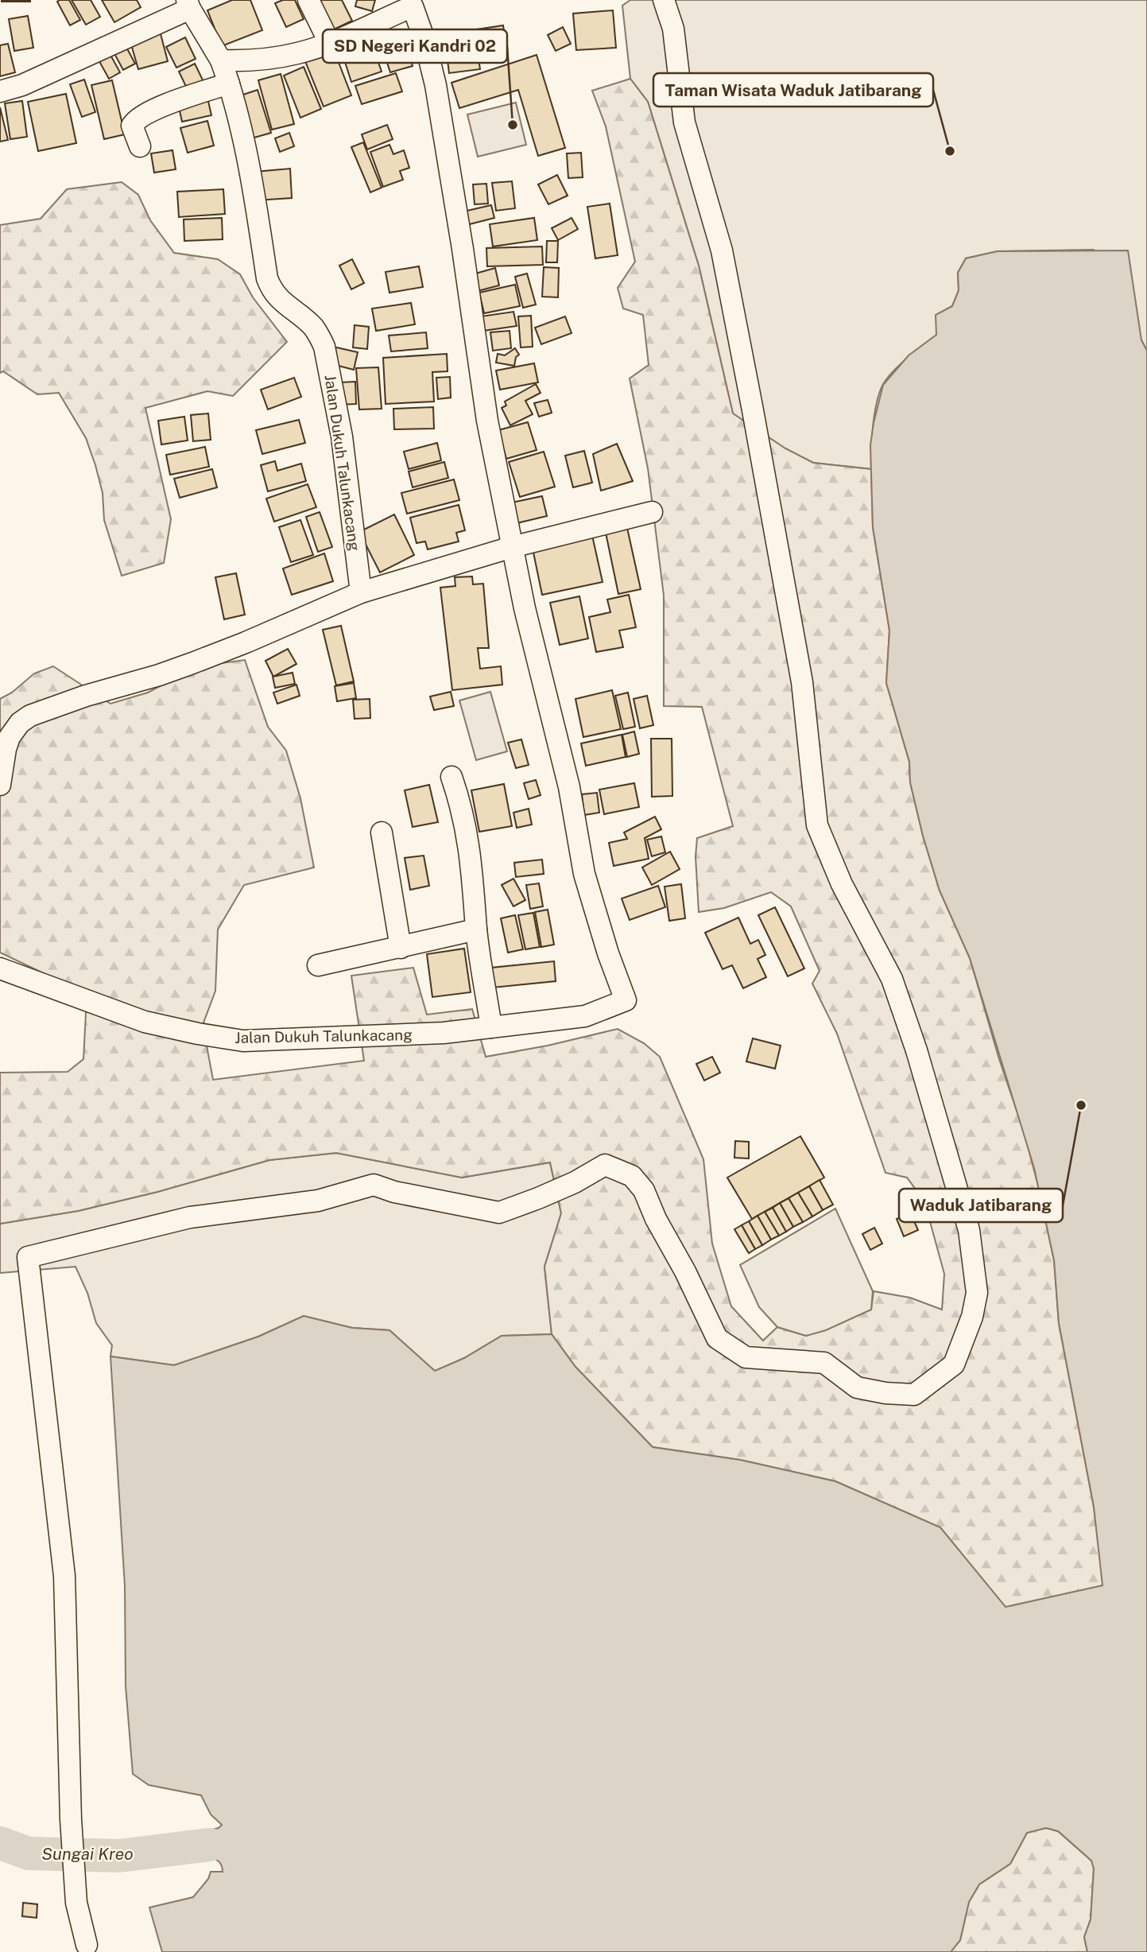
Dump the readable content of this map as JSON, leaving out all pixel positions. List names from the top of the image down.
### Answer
{
  "streets": {
    "street": ["Jalan Dukuh Talunkacang"]
  },
  "water": ["Sungai Kreo"],
  "places": ["SD Negeri Kandri 02", "Taman Wisata Waduk Jatibarang", "Waduk Jatibarang"]
}
